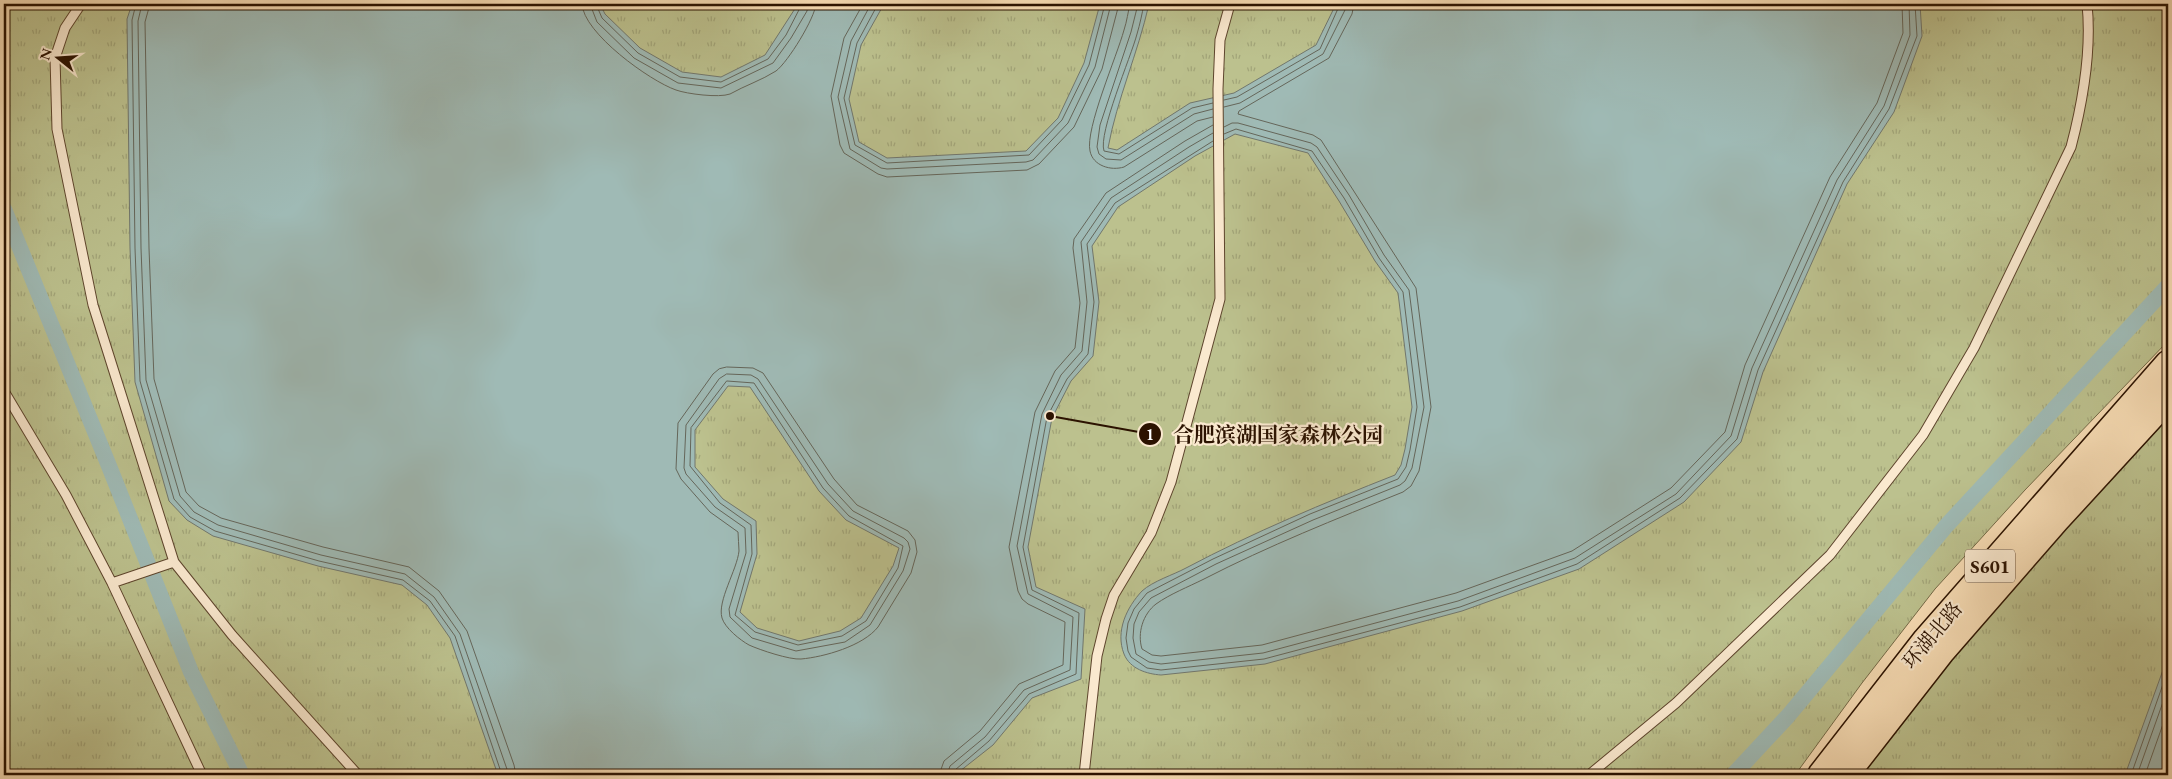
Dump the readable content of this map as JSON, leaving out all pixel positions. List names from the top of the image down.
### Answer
{
  "streets": {
    "main road": ["S601", "环湖北路"]
  },
  "places": ["合肥滨湖国家森林公园"],
  "north": "left"
}
